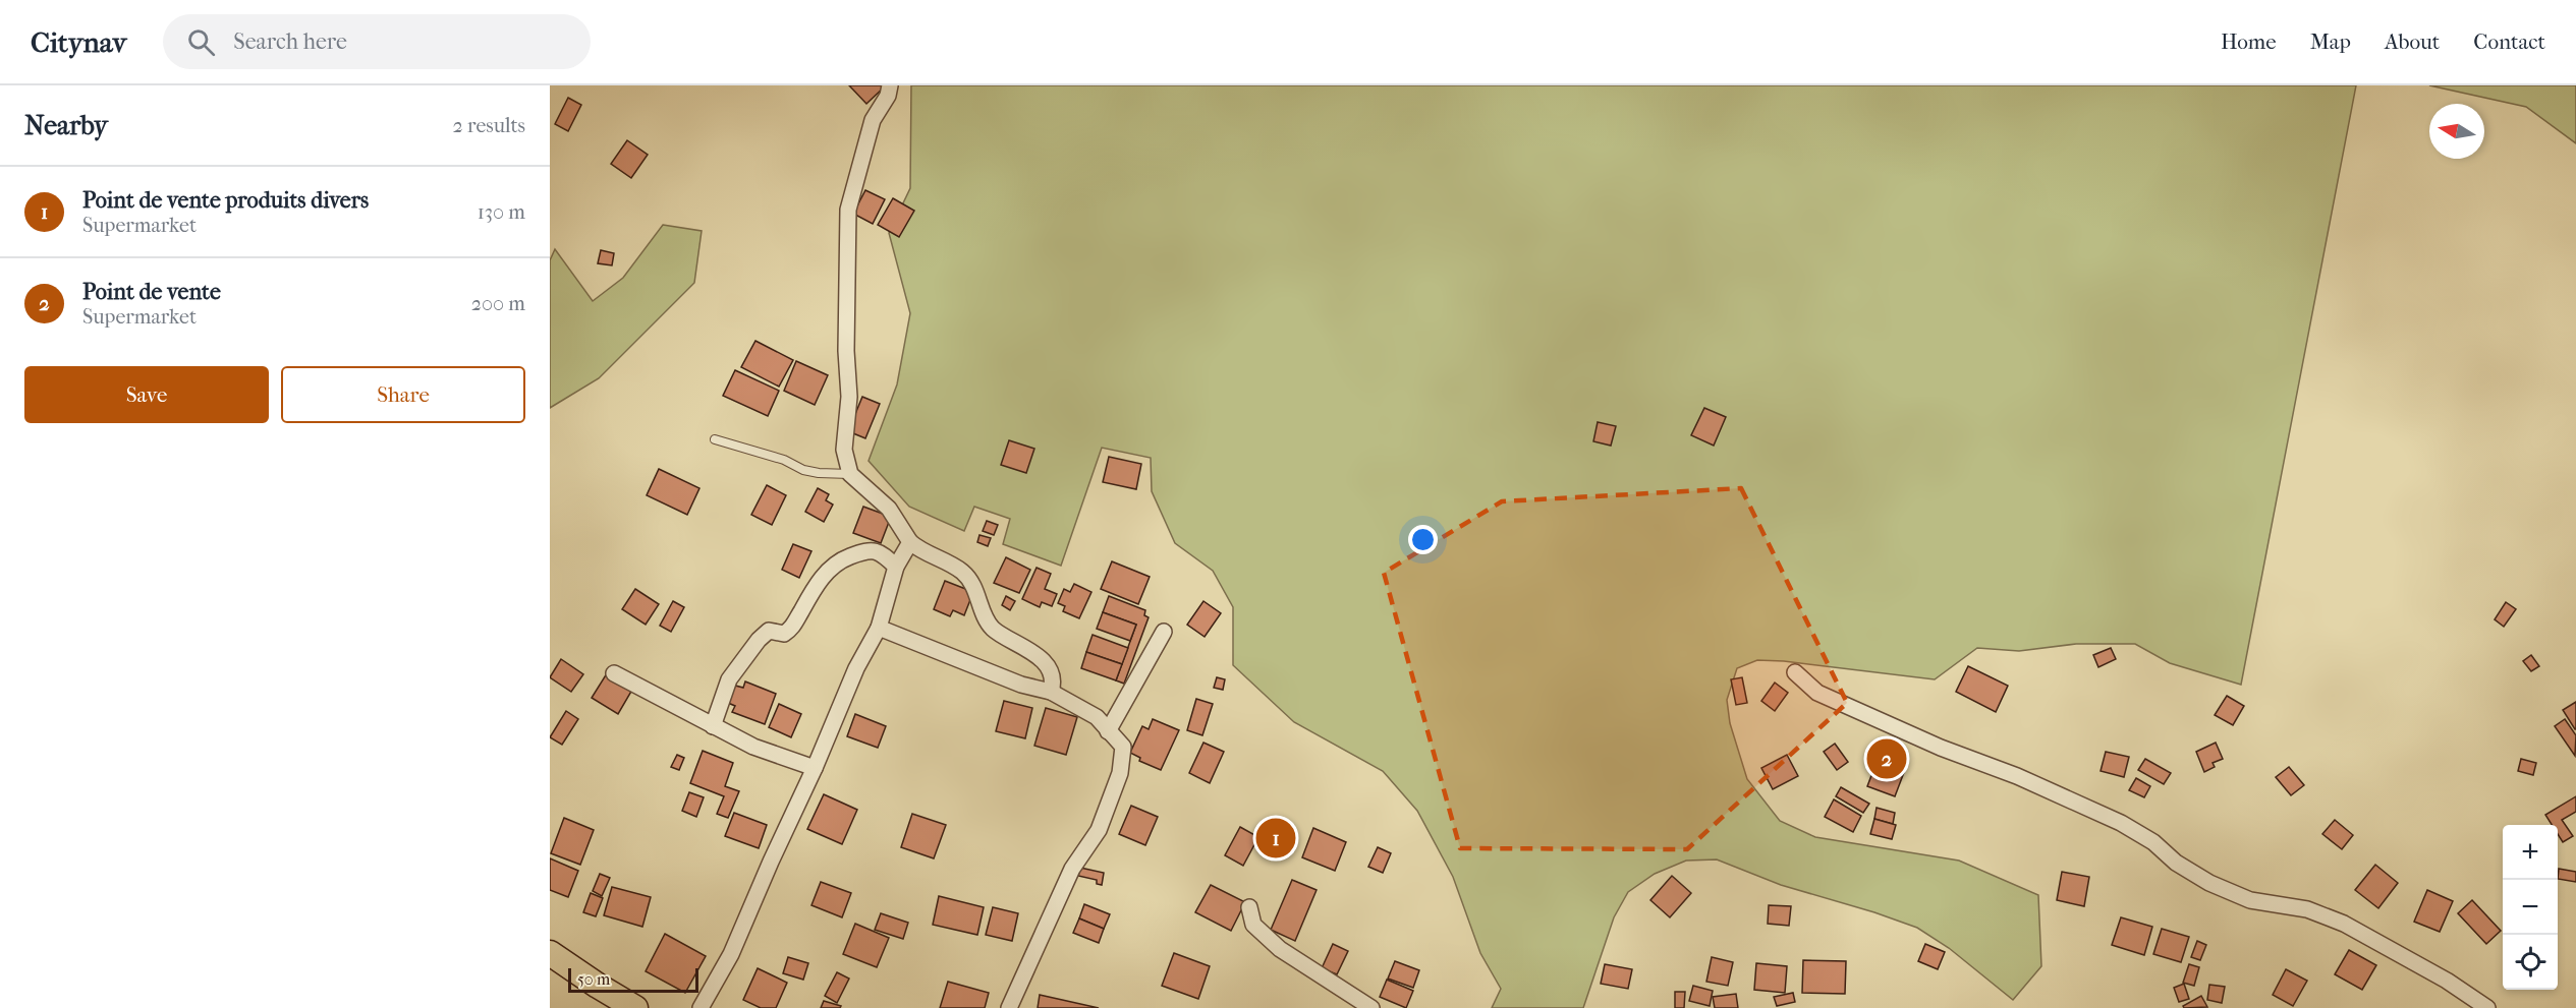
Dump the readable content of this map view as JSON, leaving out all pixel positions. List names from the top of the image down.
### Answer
{
  "scale_bar": "50 m",
  "north": "left",
  "page": {
    "header": "Citynav",
    "search": "Search here",
    "nav": [
      "Home",
      "Map",
      "About",
      "Contact"
    ],
    "heading": ["Nearby", "2 results"],
    "list": [
      {
        "mark": "1",
        "name": "Point de vente produits divers",
        "note": "Supermarket",
        "value": "130 m"
      },
      {
        "mark": "2",
        "name": "Point de vente",
        "note": "Supermarket",
        "value": "200 m"
      }
    ],
    "buttons": ["Save", "Share"],
    "pins": ["2", "1"],
    "map_buttons": ["+", "−"],
    "scale": "50 m"
  }
}
